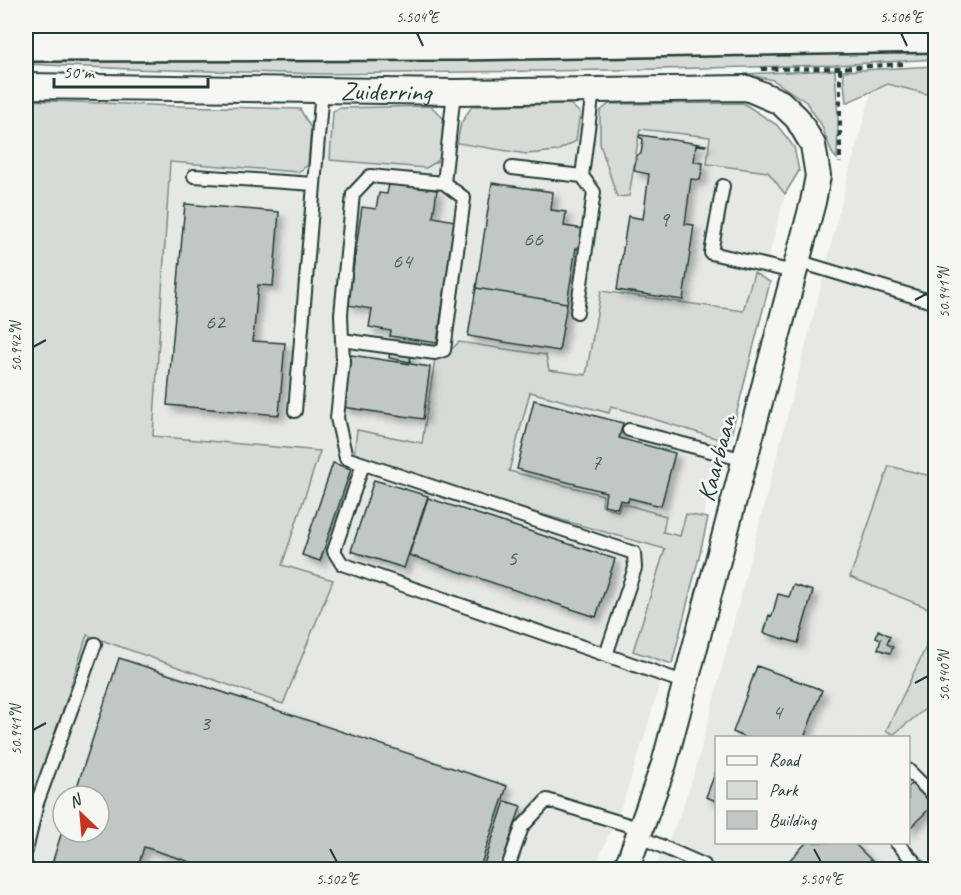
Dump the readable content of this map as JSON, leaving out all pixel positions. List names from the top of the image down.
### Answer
{
  "streets": {
    "main road": ["Zuiderring"],
    "street": ["Kaarbaan"]
  },
  "crossings": [
    ["Zuiderring", "Kaarbaan"]
  ],
  "house_numbers": [
    "9",
    "66",
    "64",
    "62",
    "7",
    "5",
    "4",
    "3"
  ],
  "legend": ["Road", "Park", "Building"],
  "scale_bar": "50 m",
  "north": "top left",
  "coordinates": [
    "5.504°E",
    "5.506°E",
    "50.941°N",
    "50.942°N",
    "50.940°N",
    "5.502°E"
  ]
}
